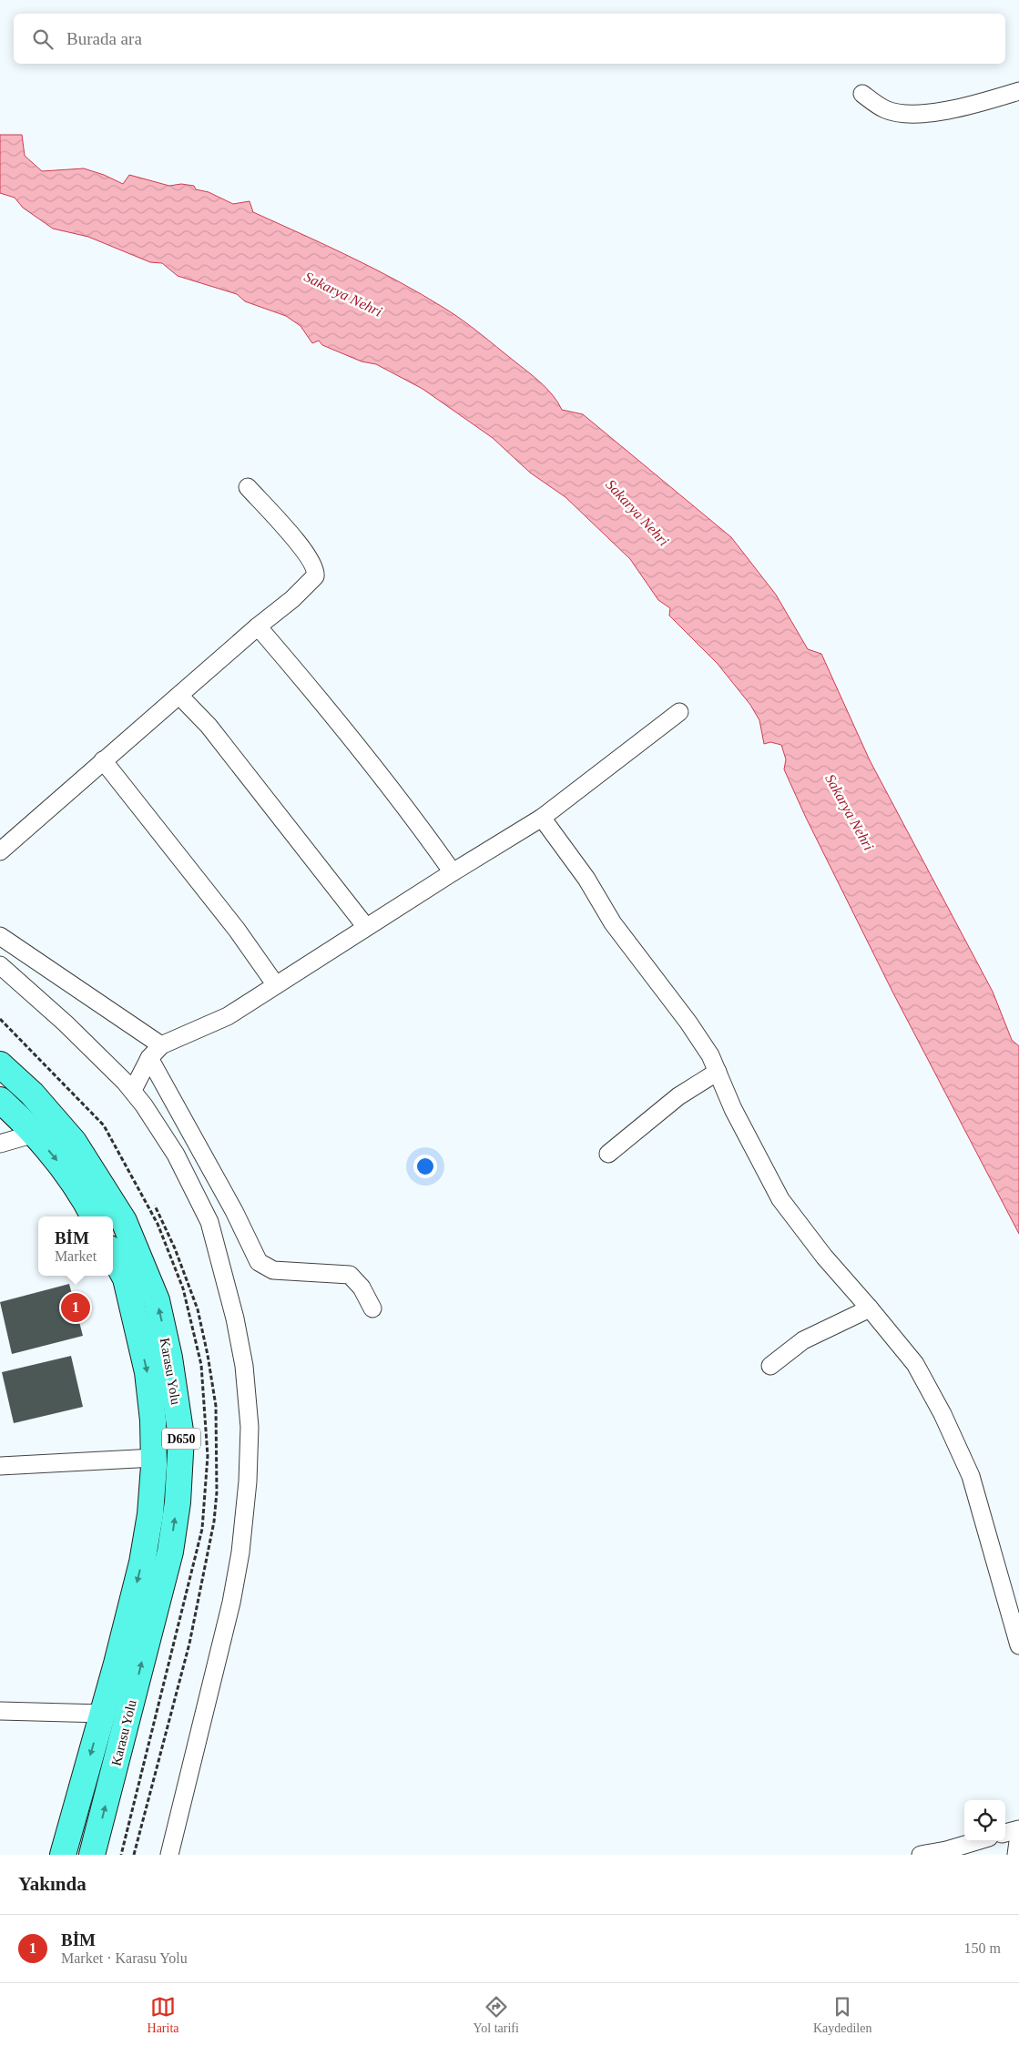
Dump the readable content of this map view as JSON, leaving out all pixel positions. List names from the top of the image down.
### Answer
{
  "streets": {
    "highway": ["Karasu Yolu", "D650"]
  },
  "water": ["Sakarya Nehri"],
  "page": {
    "search": "Burada ara",
    "popup": ["BİM", "Market"],
    "pins": "1",
    "heading": "Yakında",
    "list": [
      {
        "mark": "1",
        "name": "BİM",
        "note": "Market · Karasu Yolu",
        "value": "150 m"
      }
    ],
    "nav": ["Harita", "Yol tarifi", "Kaydedilen"]
  }
}
